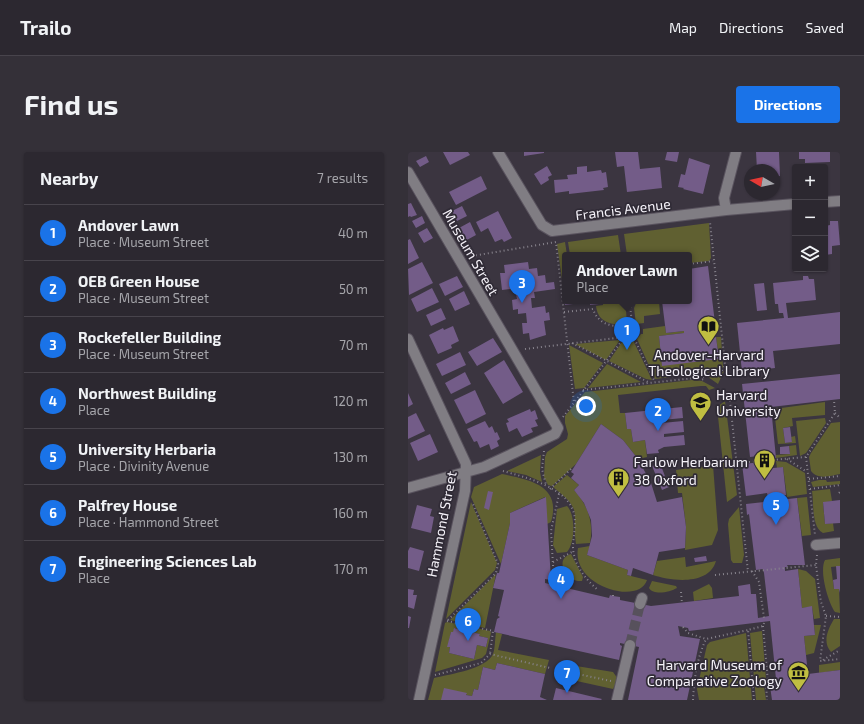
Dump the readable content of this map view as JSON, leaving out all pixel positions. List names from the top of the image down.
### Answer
{
  "streets": {
    "street": ["Francis Avenue", "Museum Street", "Hammond Street"]
  },
  "places": {
    "library": ["Andover-Harvard Theological Library"],
    "school or university": ["Harvard University"],
    "building": ["Farlow Herbarium", "38 Oxford"],
    "museum": ["Harvard Museum of Comparative Zoology"]
  },
  "north": "left",
  "page": {
    "header": "Trailo",
    "nav": ["Map", "Directions", "Saved"],
    "buttons": "Directions",
    "title": "Find us",
    "heading": ["Nearby", "7 results"],
    "map_buttons": ["+", "−"],
    "list": [
      {
        "mark": "1",
        "name": "Andover Lawn",
        "note": "Place · Museum Street",
        "value": "40 m"
      },
      {
        "mark": "2",
        "name": "OEB Green House",
        "note": "Place · Museum Street",
        "value": "50 m"
      },
      {
        "mark": "3",
        "name": "Rockefeller Building",
        "note": "Place · Museum Street",
        "value": "70 m"
      },
      {
        "mark": "4",
        "name": "Northwest Building",
        "note": "Place",
        "value": "120 m"
      },
      {
        "mark": "5",
        "name": "University Herbaria",
        "note": "Place · Divinity Avenue",
        "value": "130 m"
      },
      {
        "mark": "6",
        "name": "Palfrey House",
        "note": "Place · Hammond Street",
        "value": "160 m"
      },
      {
        "mark": "7",
        "name": "Engineering Sciences Lab",
        "note": "Place",
        "value": "170 m"
      }
    ],
    "popup": ["Andover Lawn", "Place"],
    "pins": [
      "3",
      "1",
      "2",
      "5",
      "4",
      "6",
      "7"
    ]
  }
}
